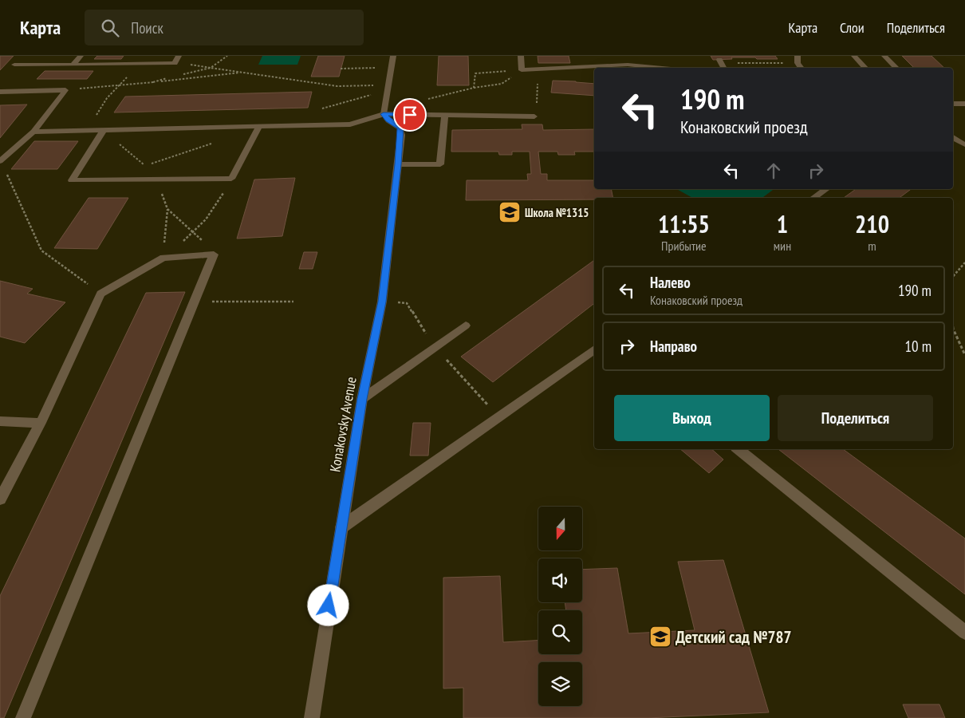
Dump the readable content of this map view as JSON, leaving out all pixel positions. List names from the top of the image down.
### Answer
{
  "streets": {
    "street": ["Konakovsky Avenue"]
  },
  "places": {
    "school or university": ["Школа №1315", "Детский сад №787"]
  },
  "north": "bottom",
  "page": {
    "header": "Карта",
    "search": "Поиск",
    "nav": ["Карта", "Слои", "Поделиться"],
    "turn": ["190 m", "Конаковский проезд"],
    "eta": [
      "11:55",
      "Прибытие",
      "1",
      "мин",
      "210",
      "m"
    ],
    "list": [
      {
        "name": "Налево",
        "note": "Конаковский проезд",
        "value": "190 m"
      },
      {
        "name": "Направо",
        "value": "10 m"
      }
    ],
    "buttons": ["Выход", "Поделиться"]
  }
}
